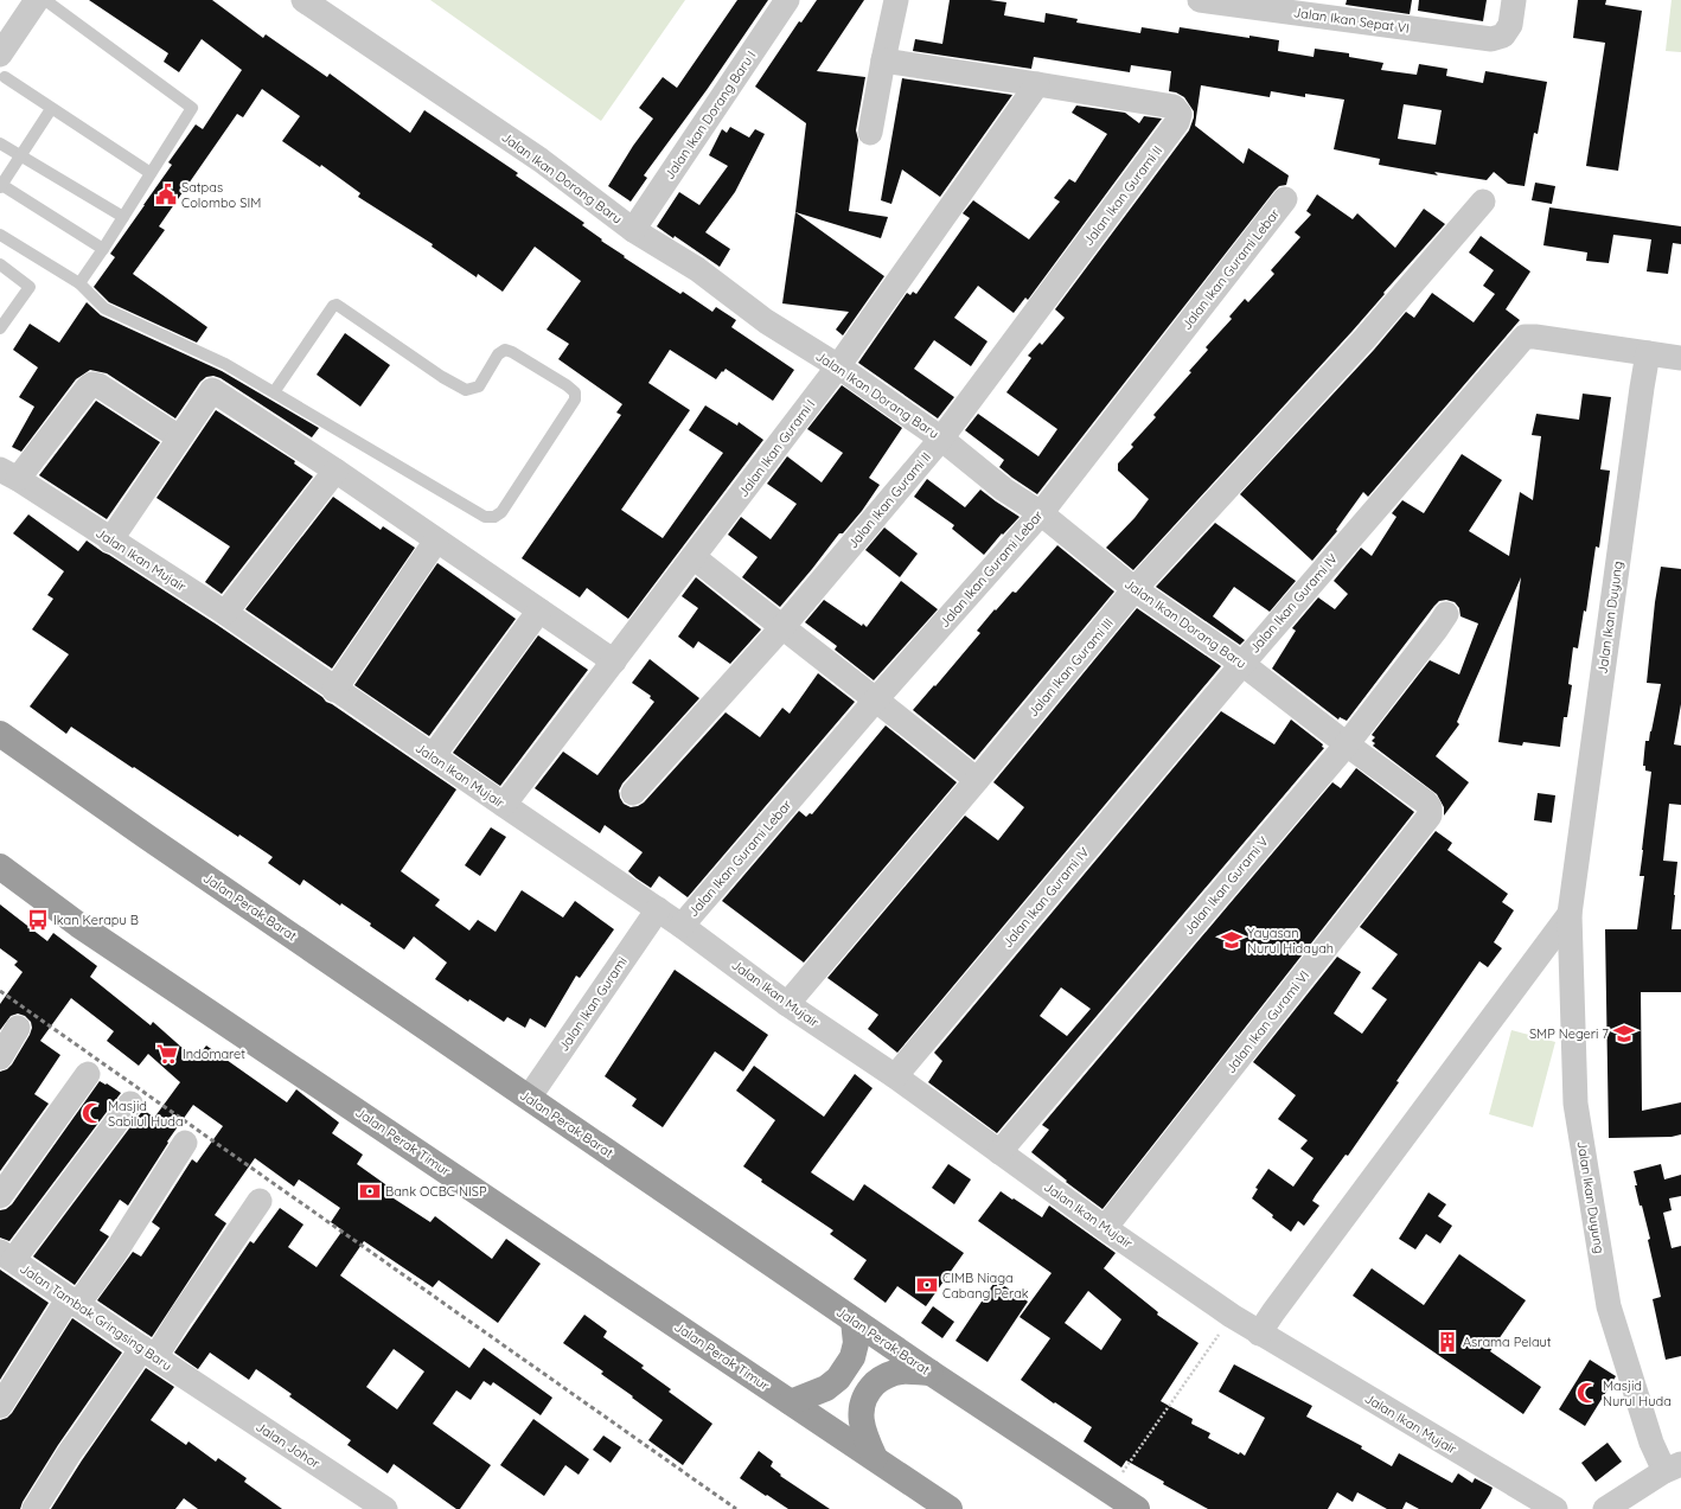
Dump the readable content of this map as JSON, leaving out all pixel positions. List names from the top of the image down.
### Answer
{
  "streets": {
    "highway": ["Jalan Perak Barat", "Jalan Perak Timur"],
    "street": [
      "Jalan Ikan Sepat VI",
      "Jalan Ikan Dorang Baru I",
      "Jalan Ikan Dorang Baru",
      "Jalan Ikan Gurami II",
      "Jalan Ikan Gurami Lebar",
      "Jalan Ikan Gurami I",
      "Jalan Ikan Mujair",
      "Jalan Ikan Gurami IV",
      "Jalan Ikan Duyung",
      "Jalan Ikan Gurami III",
      "Jalan Ikan Gurami V",
      "Jalan Ikan Gurami",
      "Jalan Ikan Gurami VI",
      "Jalan Tambak Gringsing Baru",
      "Jalan Johor"
    ]
  },
  "crossings": [
    ["Jalan Ikan Dorang Baru I", "Jalan Ikan Dorang Baru"],
    ["Jalan Ikan Dorang Baru", "Jalan Ikan Gurami II"],
    ["Jalan Ikan Dorang Baru", "Jalan Ikan Gurami Lebar"],
    ["Jalan Ikan Dorang Baru", "Jalan Ikan Gurami I"],
    ["Jalan Ikan Dorang Baru", "Jalan Ikan Gurami IV"],
    ["Jalan Ikan Dorang Baru", "Jalan Ikan Gurami III"],
    ["Jalan Ikan Dorang Baru", "Jalan Ikan Gurami V"],
    ["Jalan Ikan Dorang Baru", "Jalan Ikan Gurami VI"],
    ["Jalan Ikan Gurami II", "Jalan Ikan Gurami I"],
    ["Jalan Ikan Gurami Lebar", "Jalan Ikan Mujair"],
    ["Jalan Ikan Gurami I", "Jalan Ikan Mujair"],
    ["Jalan Ikan Mujair", "Jalan Ikan Gurami IV"],
    ["Jalan Ikan Mujair", "Jalan Ikan Duyung"],
    ["Jalan Ikan Mujair", "Jalan Ikan Gurami III"],
    ["Jalan Ikan Mujair", "Jalan Ikan Gurami V"],
    ["Jalan Ikan Mujair", "Jalan Ikan Gurami"],
    ["Jalan Ikan Mujair", "Jalan Ikan Gurami VI"],
    ["Jalan Ikan Gurami IV", "Jalan Ikan Duyung"],
    ["Jalan Perak Barat", "Jalan Ikan Gurami"],
    ["Jalan Tambak Gringsing Baru", "Jalan Johor"]
  ],
  "places": {
    "public building": ["Satpas Colombo SIM"],
    "bus stop": ["Ikan Kerapu B"],
    "school or university": ["Yayasan Nurul Hidayah", "SMP Negeri 7"],
    "supermarket": ["Indomaret"],
    "mosque": ["Masjid Sabilul Huda", "Masjid Nurul Huda"],
    "bank": ["Bank OCBC NISP", "CIMB Niaga Cabang Perak"],
    "building": ["Asrama Pelaut"]
  }
}
